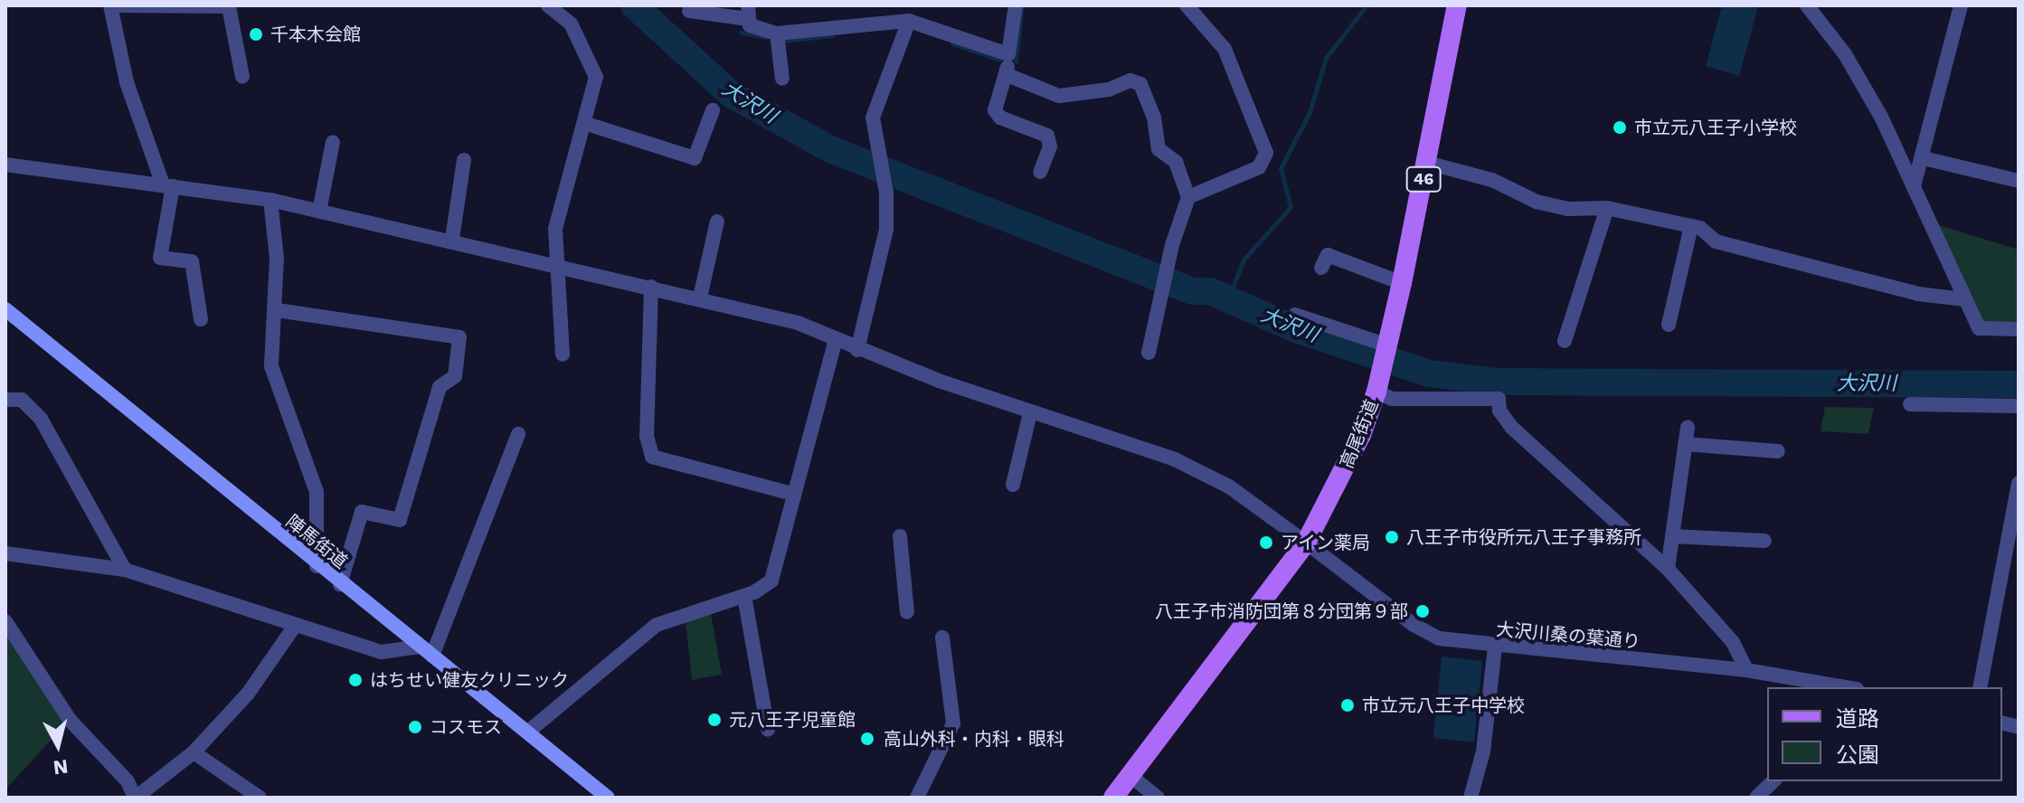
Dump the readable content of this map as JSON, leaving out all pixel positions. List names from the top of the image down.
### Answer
{
  "streets": {
    "main road": ["46", "高尾街道", "陣馬街道"],
    "street": ["大沢川桑の葉通り"]
  },
  "crossings": [
    ["高尾街道", "大沢川桑の葉通り"]
  ],
  "water": ["大沢川"],
  "places": [
    "千本木会館",
    "市立元八王子小学校",
    "八王子市役所元八王子事務所",
    "アイン薬局",
    "八王子市消防団第８分団第９部",
    "はちせい健友クリニック",
    "市立元八王子中学校",
    "元八王子児童館",
    "コスモス",
    "高山外科・内科・眼科"
  ],
  "legend": ["道路", "公園"],
  "north": "bottom"
}
